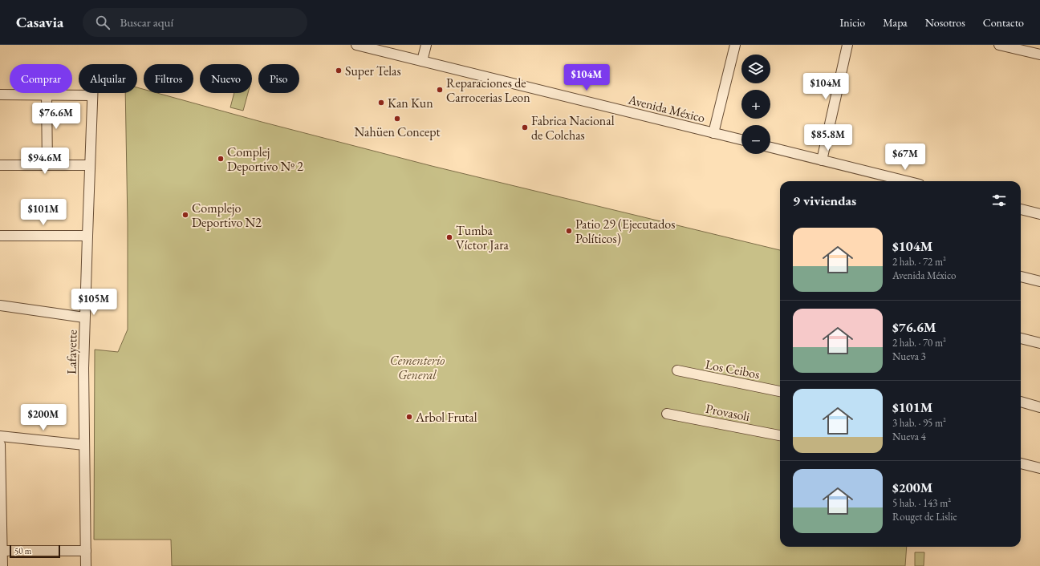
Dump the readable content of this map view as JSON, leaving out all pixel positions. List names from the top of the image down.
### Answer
{
  "streets": {
    "street": [
      "Avenida México",
      "Lafayette",
      "Los Ceibos",
      "Provasoli"
    ]
  },
  "parks": ["Cementerio General"],
  "places": [
    "Super Telas",
    "Reparaciones de Carrocerias Leon",
    "Kan Kun",
    "Nahüen Concept",
    "Fabrica Nacional de Colchas",
    "Complej Deportivo Nº 2",
    "Complejo Deportivo N2",
    "Patio 29 (Ejecutados Políticos)",
    "Tumba Víctor Jara",
    "Arbol Frutal"
  ],
  "scale_bar": "50 m",
  "page": {
    "header": "Casavia",
    "search": "Buscar aquí",
    "nav": [
      "Inicio",
      "Mapa",
      "Nosotros",
      "Contacto"
    ],
    "map_buttons": ["+", "−"],
    "price": [
      "$104M",
      "$104M",
      "$76.6M",
      "$85.8M",
      "$67M",
      "$94.6M",
      "$101M",
      "$105M",
      "$200M"
    ],
    "chip": [
      "Comprar",
      "Alquilar",
      "Filtros",
      "Nuevo",
      "Piso"
    ],
    "heading": "9 viviendas",
    "list": [
      {
        "name": "$104M",
        "note": "2 hab. · 72 m² · Avenida México"
      },
      {
        "name": "$76.6M",
        "note": "2 hab. · 70 m² · Nueva 3"
      },
      {
        "name": "$101M",
        "note": "3 hab. · 95 m² · Nueva 4"
      },
      {
        "name": "$200M",
        "note": "5 hab. · 143 m² · Rouget de Lislie"
      }
    ],
    "scale": "50 m"
  }
}
